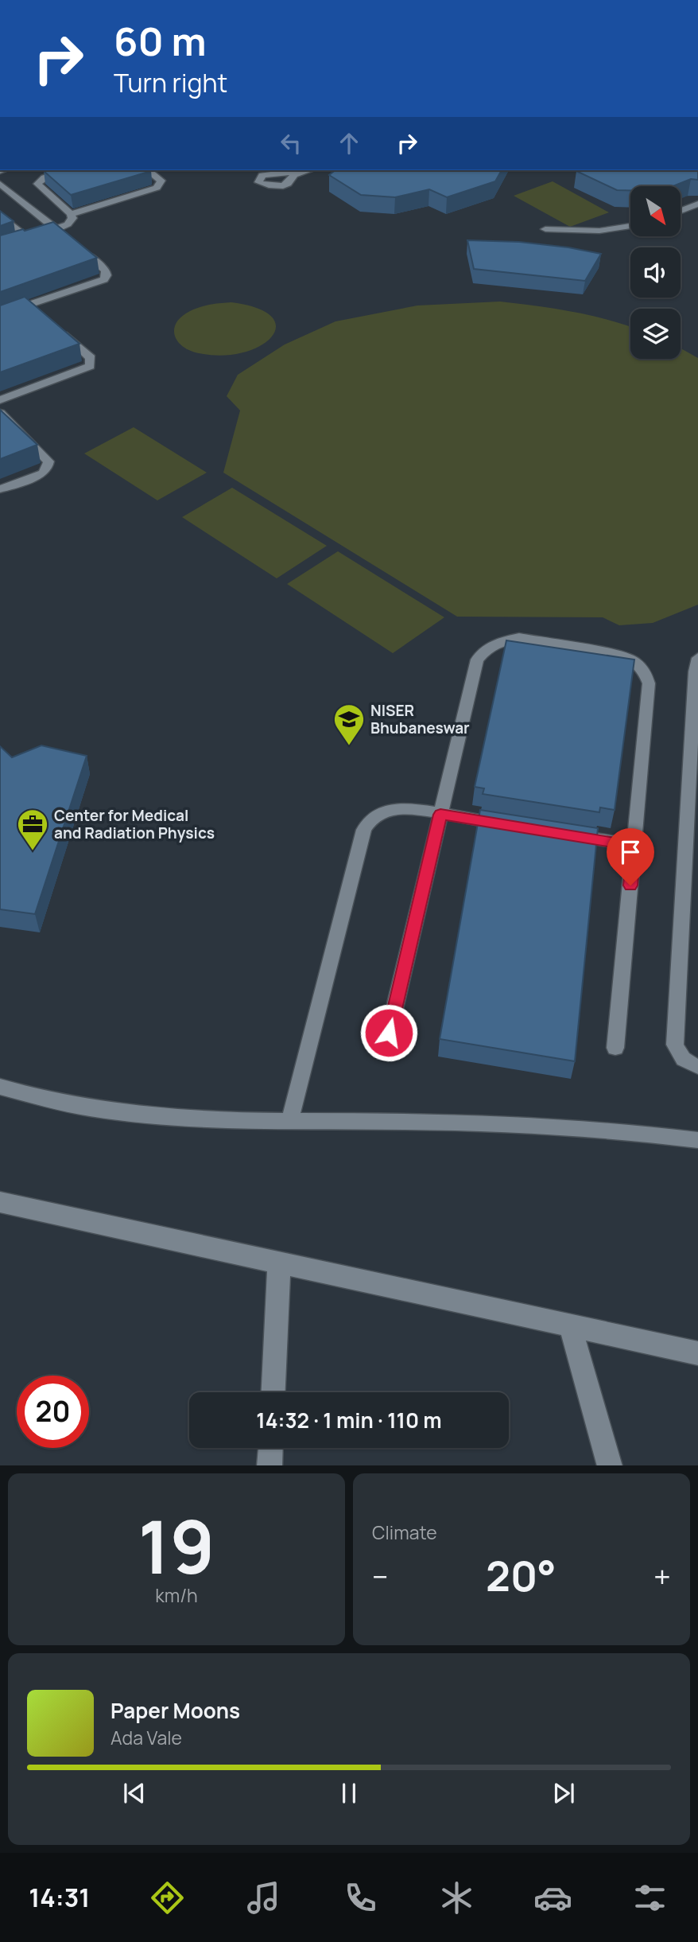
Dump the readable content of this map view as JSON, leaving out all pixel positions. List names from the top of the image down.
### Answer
{
  "places": {
    "school or university": ["NISER Bhubaneswar"],
    "office": ["Center for Medical and Radiation Physics"]
  },
  "north": "bottom right",
  "page": {
    "turn": ["60 m", "Turn right"],
    "limit": "20",
    "trip": "14:32 · 1 min · 110 m",
    "tile": [
      ["19", "km/h"],
      "Climate"
    ],
    "heat": ["−", "20°", "+"],
    "song": ["Paper Moons", "Ada Vale"],
    "tabs": "14:31"
  }
}
